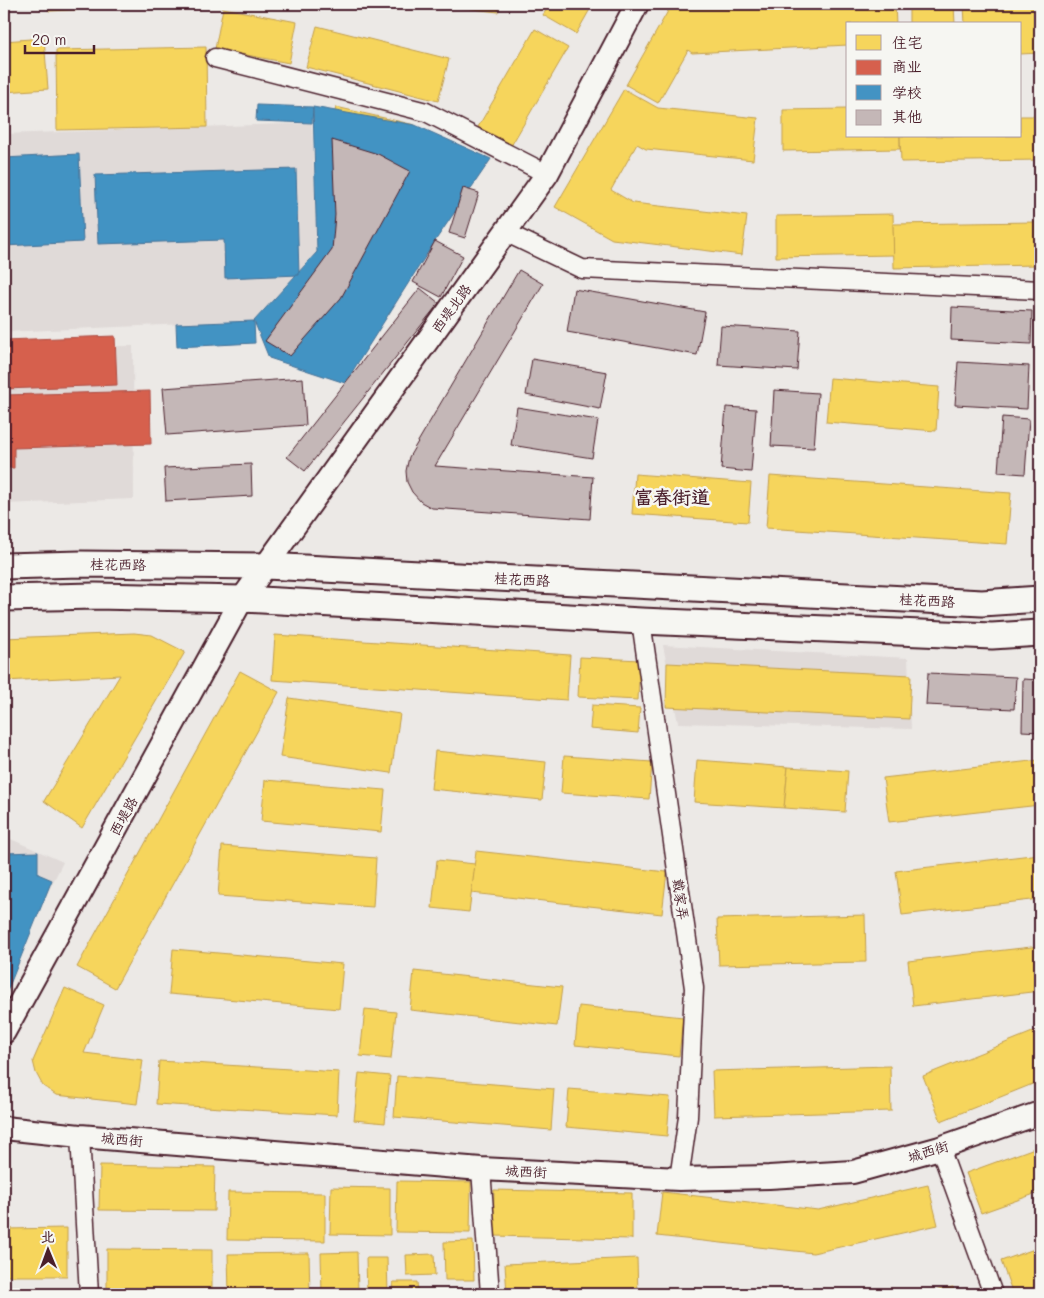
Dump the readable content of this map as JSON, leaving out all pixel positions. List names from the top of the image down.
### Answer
{
  "streets": {
    "main road": ["桂花西路"],
    "street": [
      "西堤北路",
      "西堤路",
      "戴家弄",
      "城西街"
    ]
  },
  "crossings": [
    ["西堤北路", "桂花西路"],
    ["西堤北路", "西堤路"],
    ["戴家弄", "城西街"]
  ],
  "districts": ["富春街道"],
  "legend": [
    "住宅",
    "商业",
    "学校",
    "其他"
  ],
  "scale_bar": "20 m",
  "north": "top"
}
